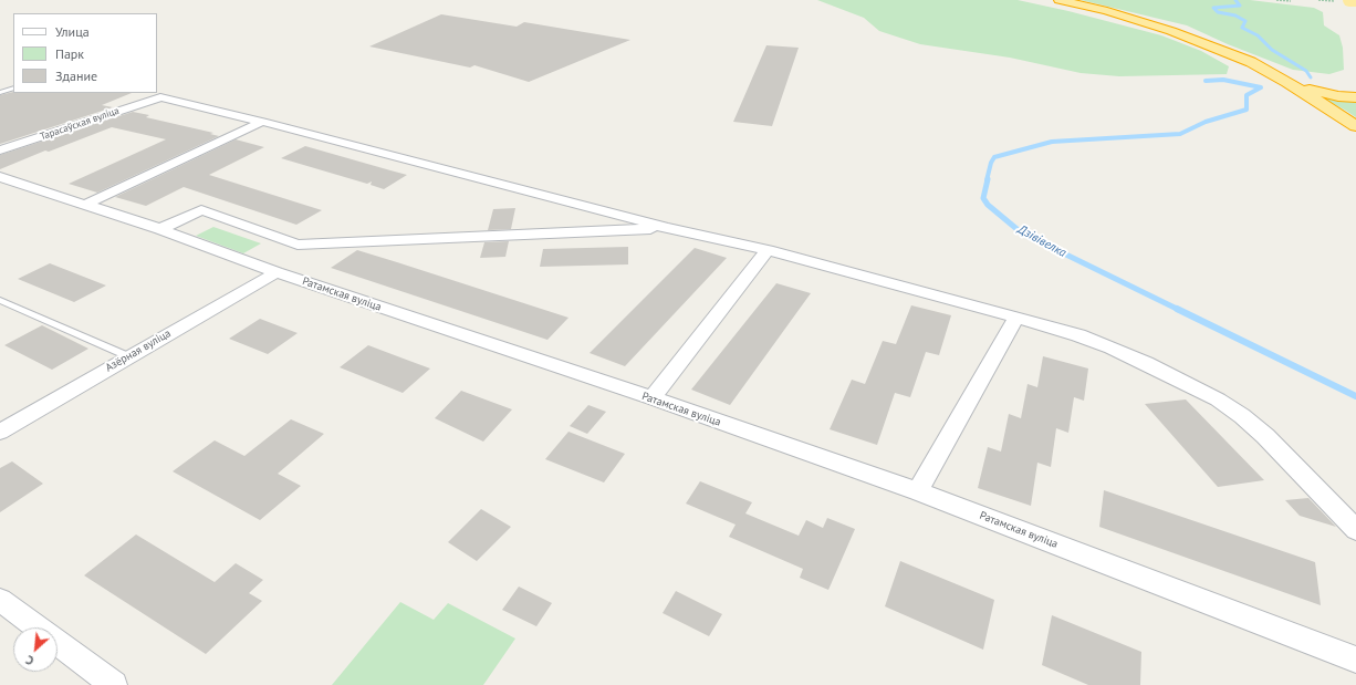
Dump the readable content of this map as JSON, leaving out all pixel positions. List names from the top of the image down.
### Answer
{
  "streets": {
    "street": ["Тарасаўская вуліца", "Ратамская вуліца", "Азёрная вуліца"]
  },
  "crossings": [
    ["Ратамская вуліца", "Азёрная вуліца"]
  ],
  "water": ["Дзівівелка"],
  "legend": ["Улица", "Парк", "Здание"],
  "north": "bottom left"
}
